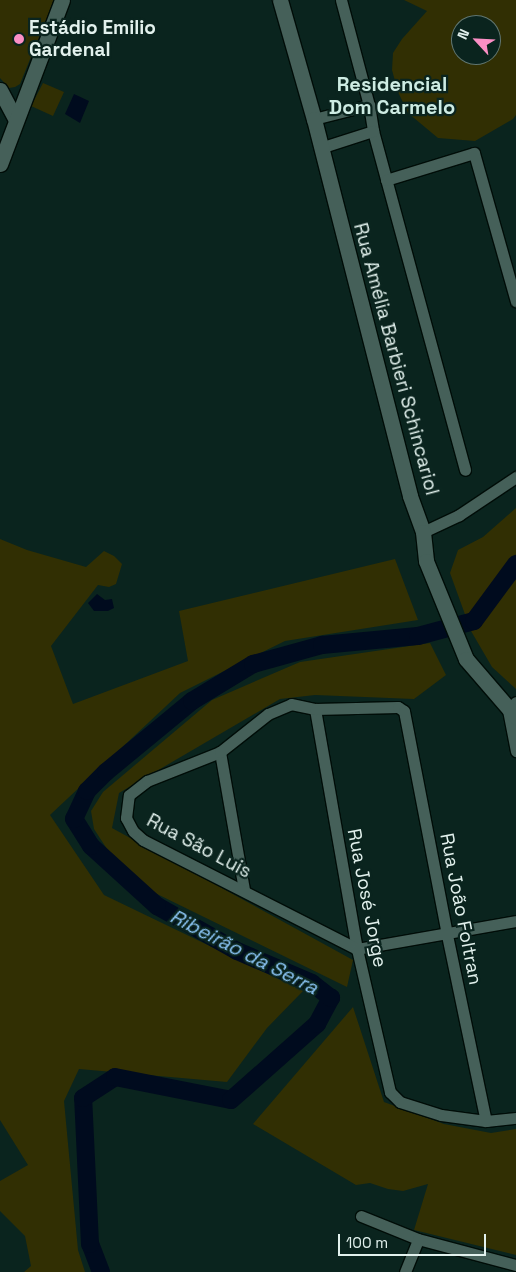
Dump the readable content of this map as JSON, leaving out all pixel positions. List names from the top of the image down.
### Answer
{
  "streets": {
    "street": [
      "Rua Amélia Barbieri Schincariol",
      "Rua São Luis",
      "Rua José Jorge",
      "Rua João Foltran"
    ]
  },
  "crossings": [
    ["Rua São Luis", "Rua José Jorge"],
    ["Rua São Luis", "Rua João Foltran"],
    ["Rua José Jorge", "Rua João Foltran"]
  ],
  "districts": ["Residencial Dom Carmelo"],
  "water": ["Ribeirão da Serra"],
  "places": ["Estádio Emilio Gardenal"],
  "scale_bar": "100 m",
  "north": "top left"
}
